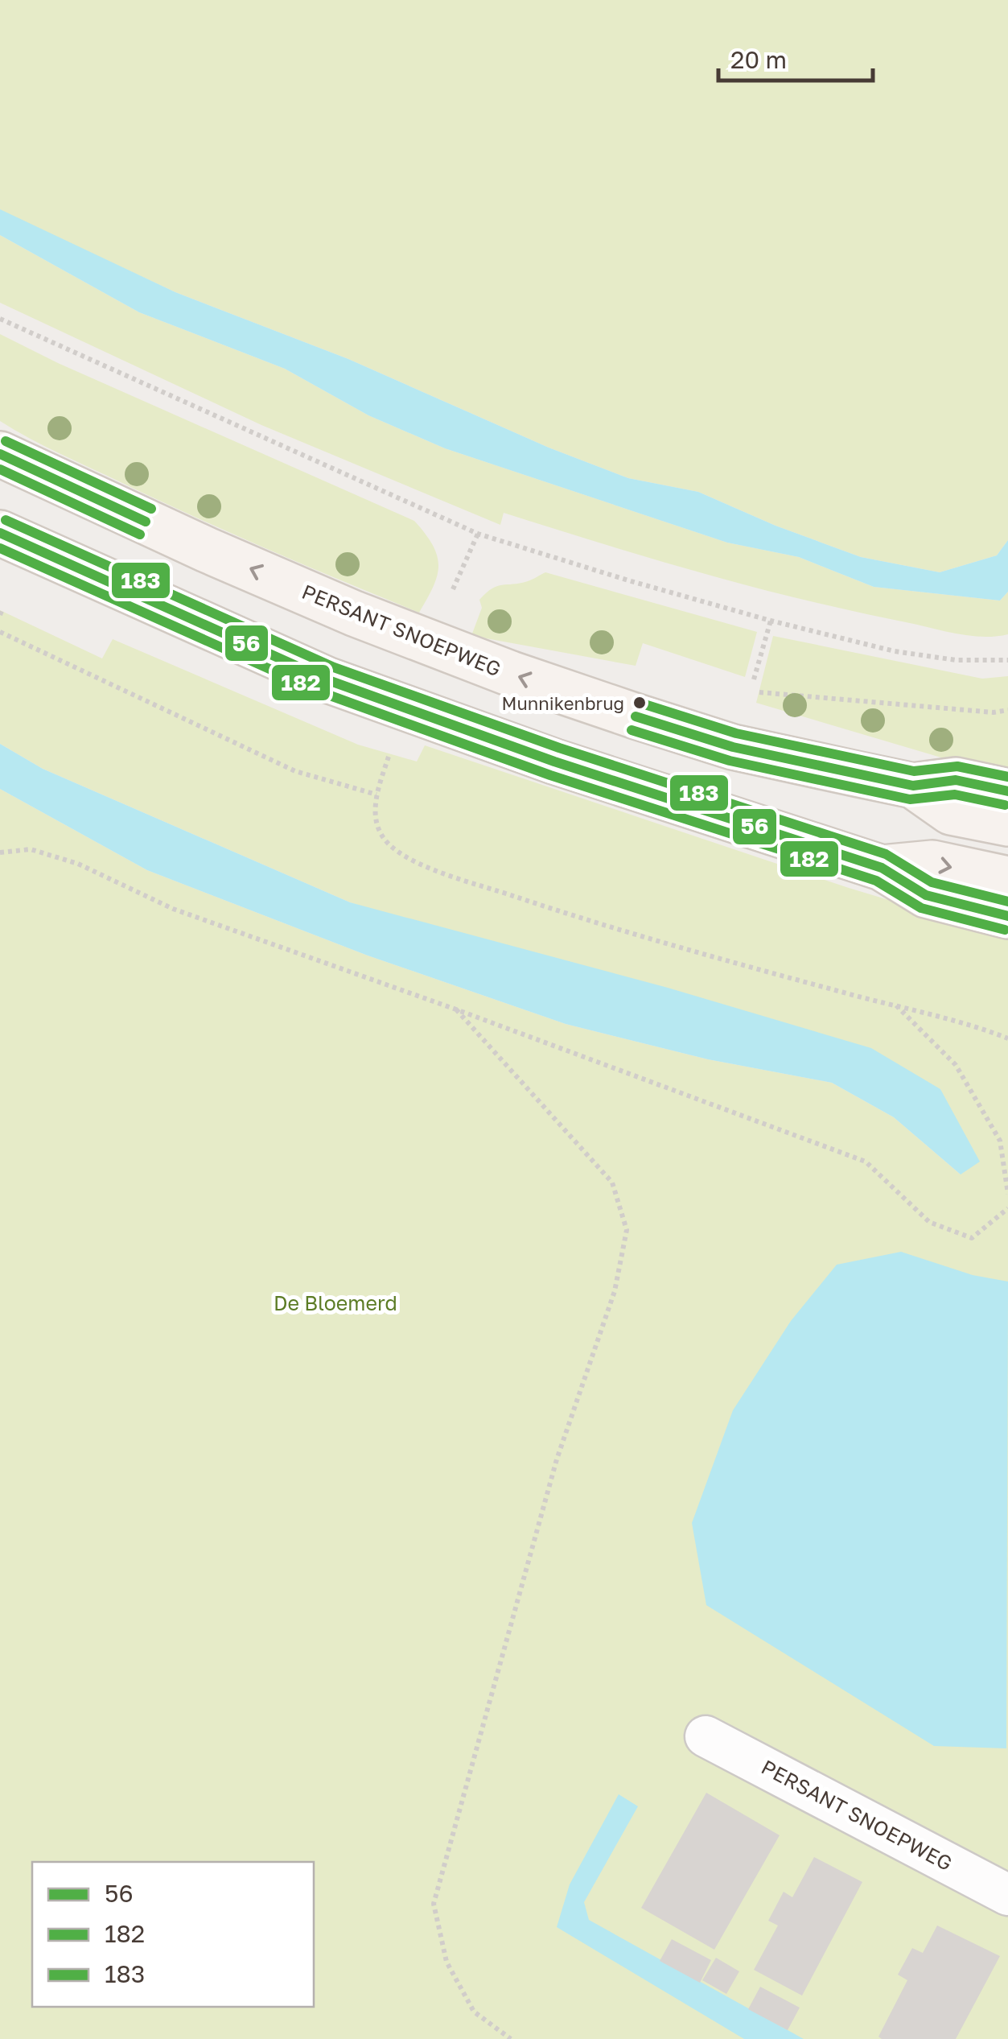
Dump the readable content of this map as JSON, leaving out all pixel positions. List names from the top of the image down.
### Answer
{
  "streets": {
    "main road": ["PERSANT SNOEPWEG"]
  },
  "parks": ["De Bloemerd"],
  "places": ["Munnikenbrug"],
  "lines": ["transit line 183", "transit line 56", "transit line 182"],
  "legend": ["56", "182", "183"],
  "scale_bar": "20 m"
}
